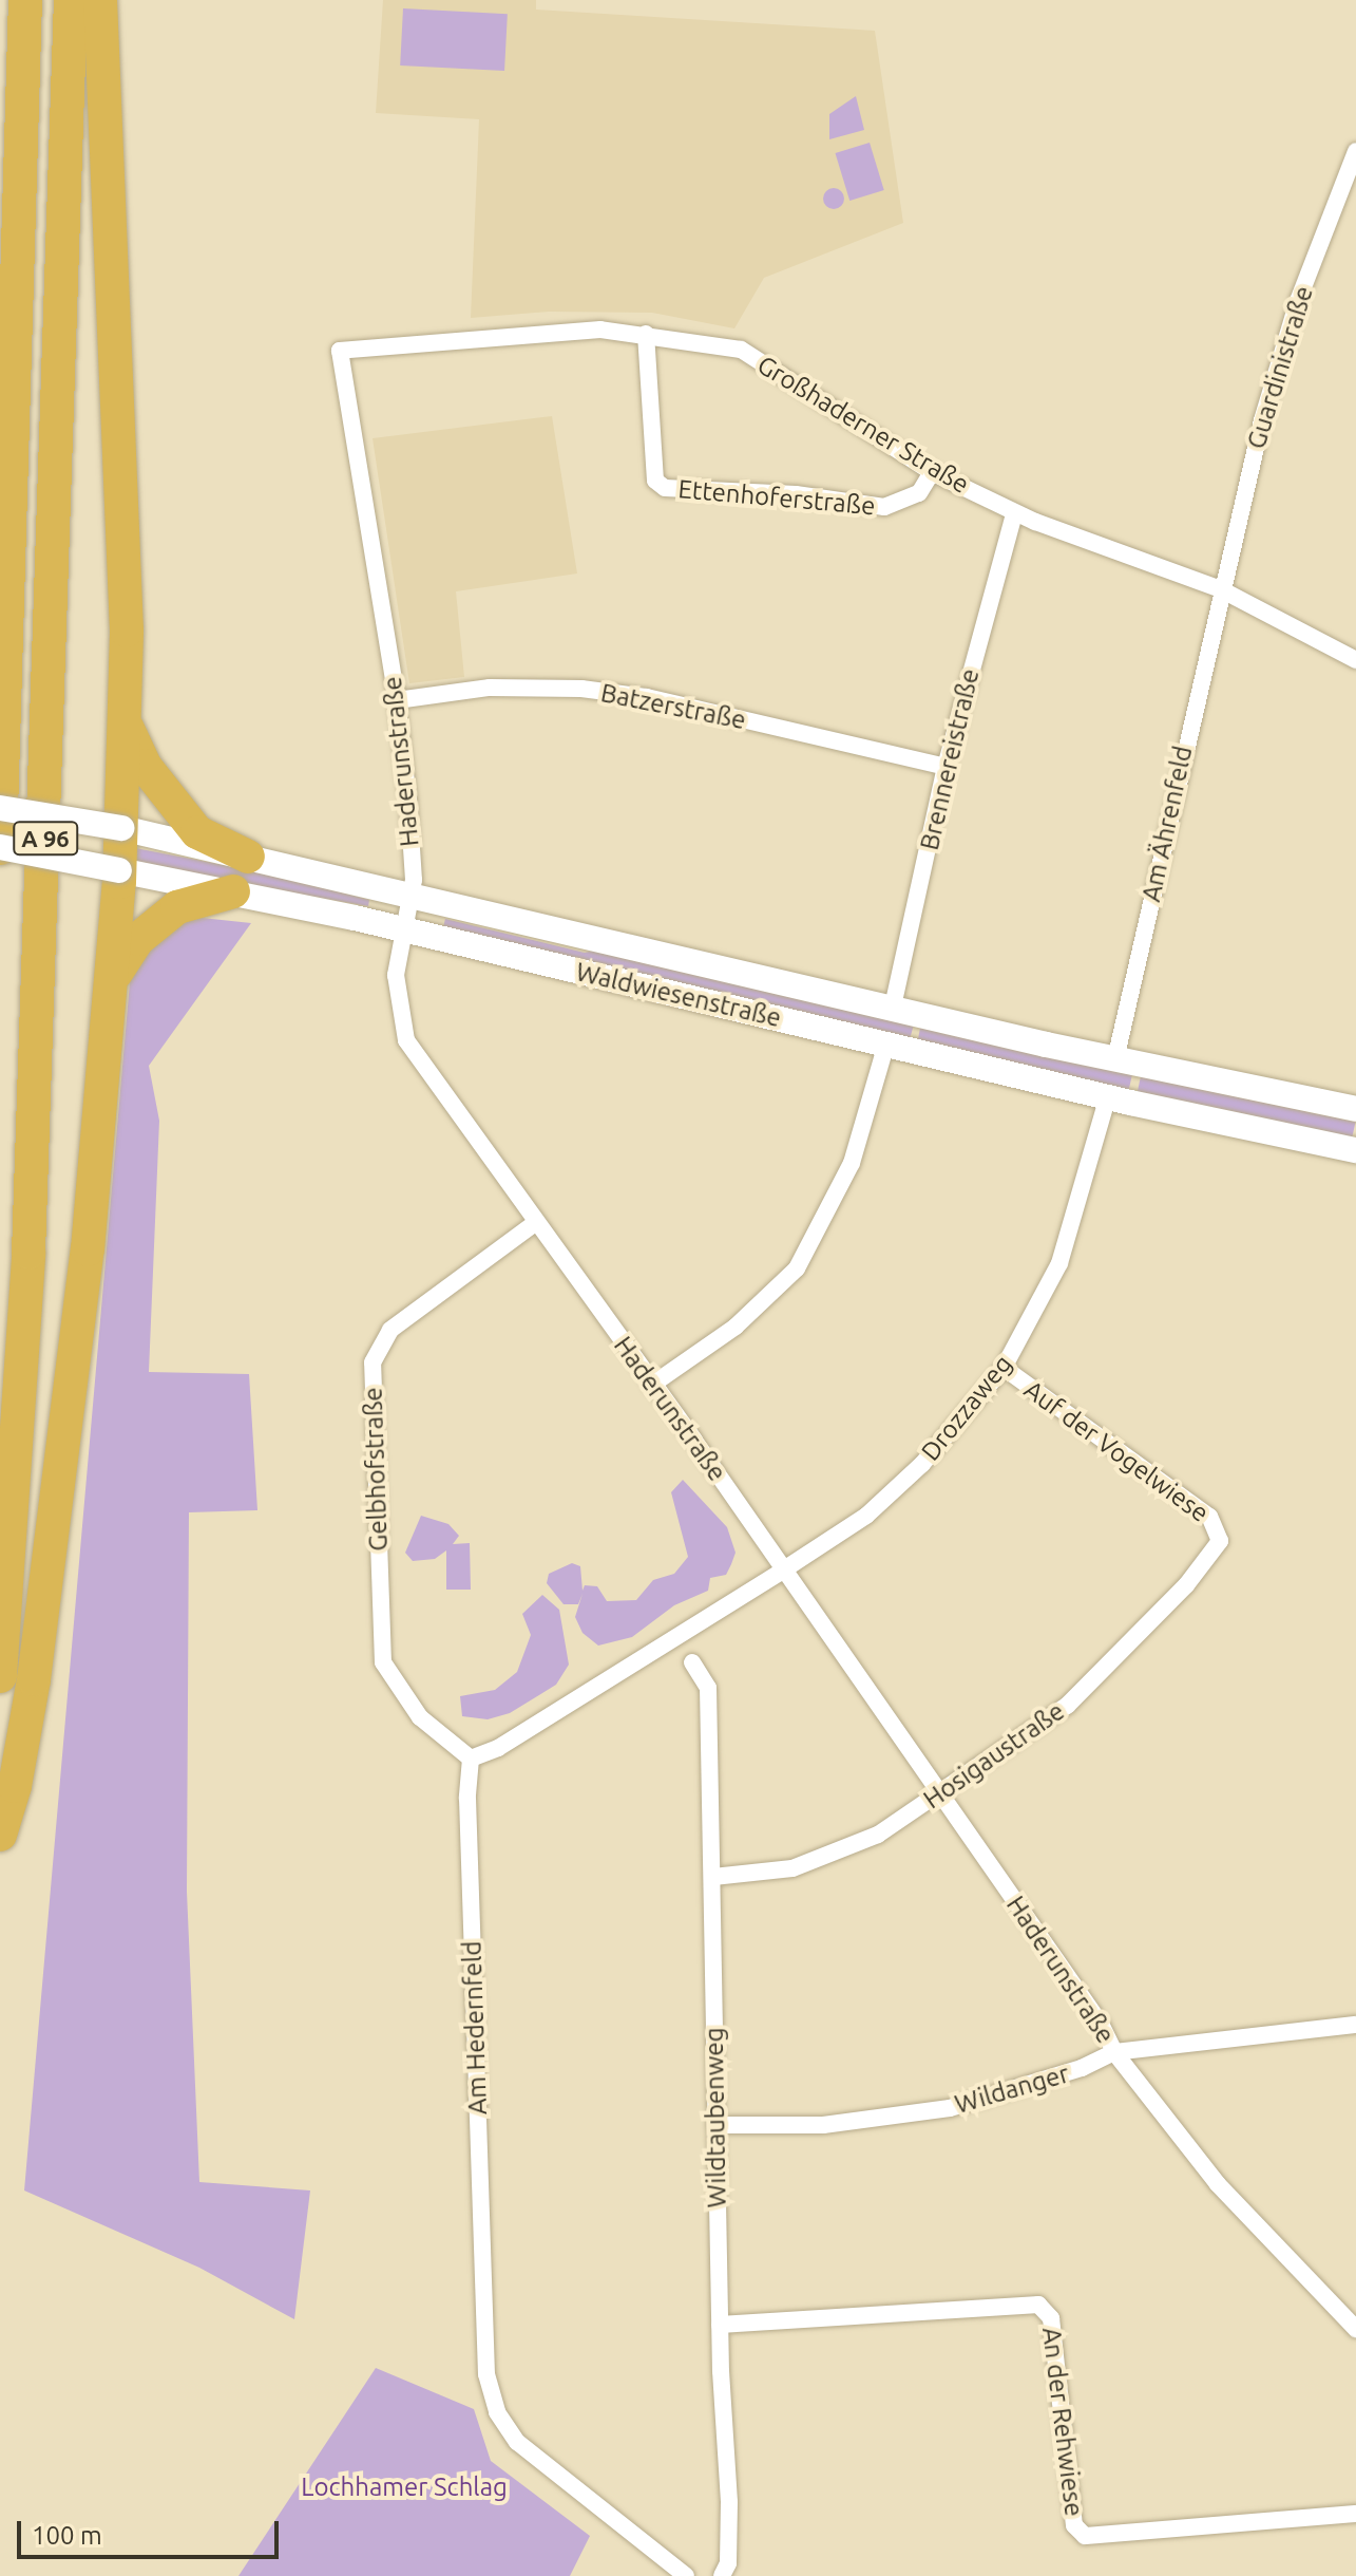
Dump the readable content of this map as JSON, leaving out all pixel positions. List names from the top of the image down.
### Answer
{
  "streets": {
    "highway": ["A 96"],
    "main road": ["Waldwiesenstraße"],
    "street": [
      "Guardinistraße",
      "Großhaderner Straße",
      "Ettenhoferstraße",
      "Batzerstraße",
      "Brennereistraße",
      "Haderunstraße",
      "Am Ährenfeld",
      "Drozzaweg",
      "Auf der Vogelwiese",
      "Gelbhofstraße",
      "Hosigaustraße",
      "Am Hedernfeld",
      "Wildanger",
      "Wildtaubenweg",
      "An der Rehwiese"
    ]
  },
  "crossings": [
    ["Guardinistraße", "Großhaderner Straße"],
    ["Guardinistraße", "Am Ährenfeld"],
    ["Großhaderner Straße", "Ettenhoferstraße"],
    ["Großhaderner Straße", "Brennereistraße"],
    ["Großhaderner Straße", "Haderunstraße"],
    ["Großhaderner Straße", "Am Ährenfeld"],
    ["Batzerstraße", "Brennereistraße"],
    ["Batzerstraße", "Haderunstraße"],
    ["Brennereistraße", "Waldwiesenstraße"],
    ["Haderunstraße", "Waldwiesenstraße"],
    ["Haderunstraße", "Drozzaweg"],
    ["Haderunstraße", "Gelbhofstraße"],
    ["Haderunstraße", "Hosigaustraße"],
    ["Haderunstraße", "Wildanger"],
    ["Am Ährenfeld", "Waldwiesenstraße"],
    ["A 96", "Waldwiesenstraße"],
    ["Waldwiesenstraße", "Drozzaweg"],
    ["Drozzaweg", "Auf der Vogelwiese"],
    ["Auf der Vogelwiese", "Hosigaustraße"],
    ["Gelbhofstraße", "Am Hedernfeld"],
    ["Hosigaustraße", "Wildtaubenweg"],
    ["Wildanger", "Wildtaubenweg"],
    ["Wildtaubenweg", "An der Rehwiese"]
  ],
  "parks": ["Lochhamer Schlag"],
  "scale_bar": "100 m"
}
